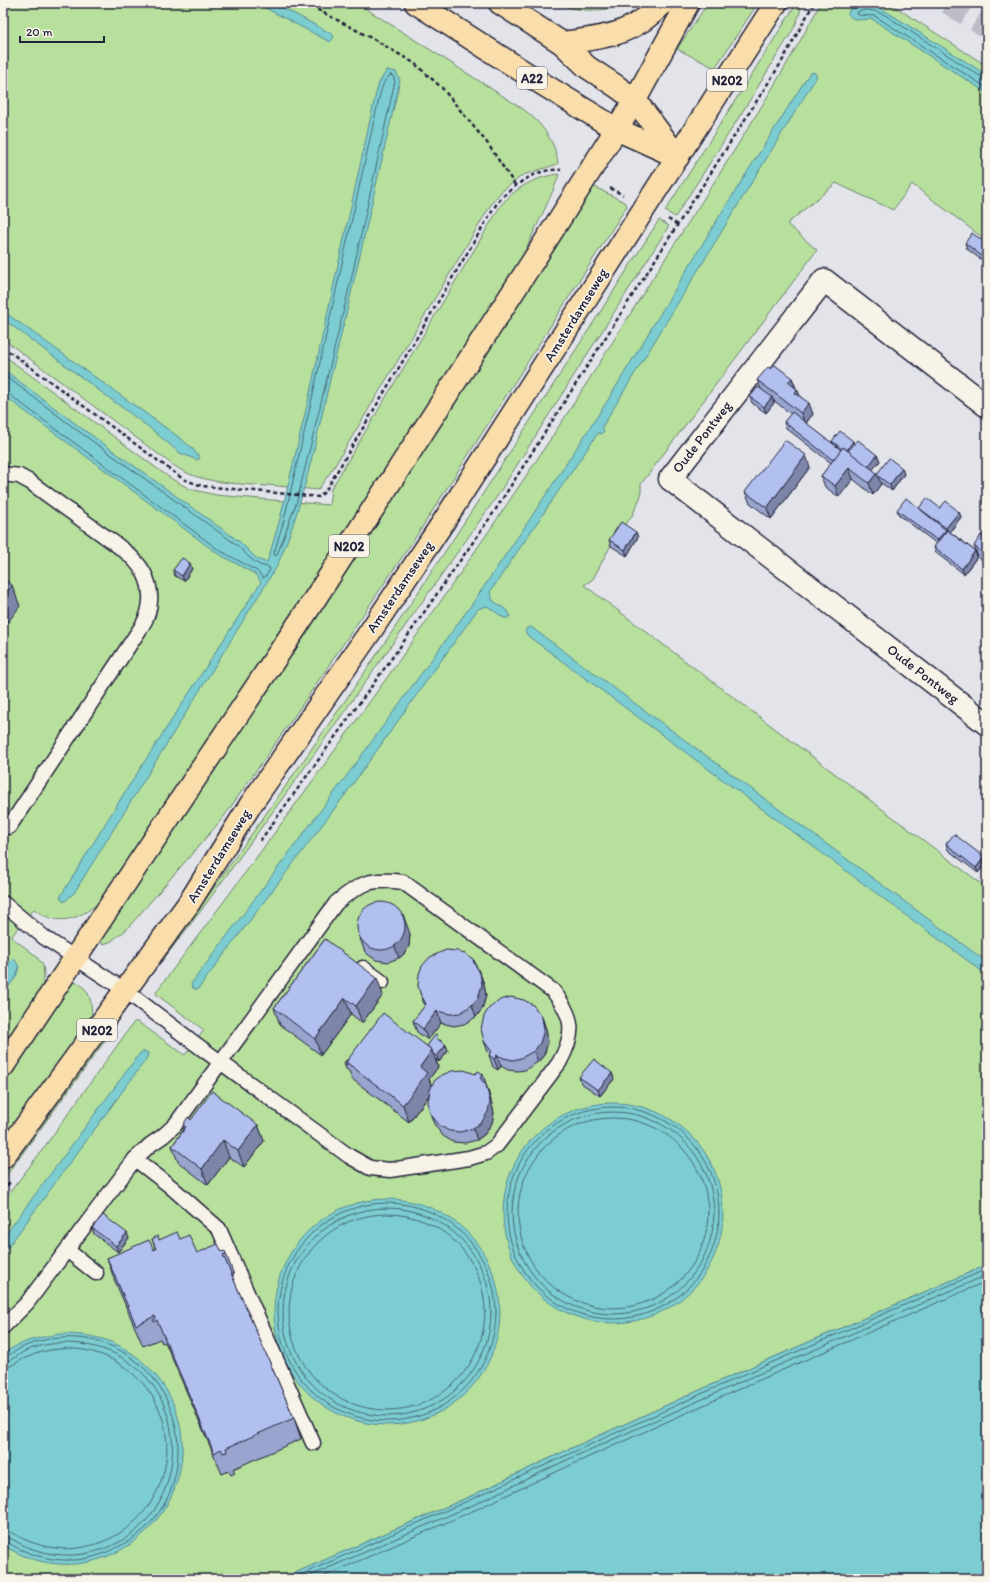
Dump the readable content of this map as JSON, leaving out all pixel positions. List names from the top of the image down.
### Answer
{
  "streets": {
    "main road": ["A22", "N202", "Amsterdamseweg"],
    "street": ["Oude Pontweg"]
  },
  "crossings": [
    ["A22", "N202"],
    ["A22", "Amsterdamseweg"]
  ],
  "scale_bar": "20 m"
}
